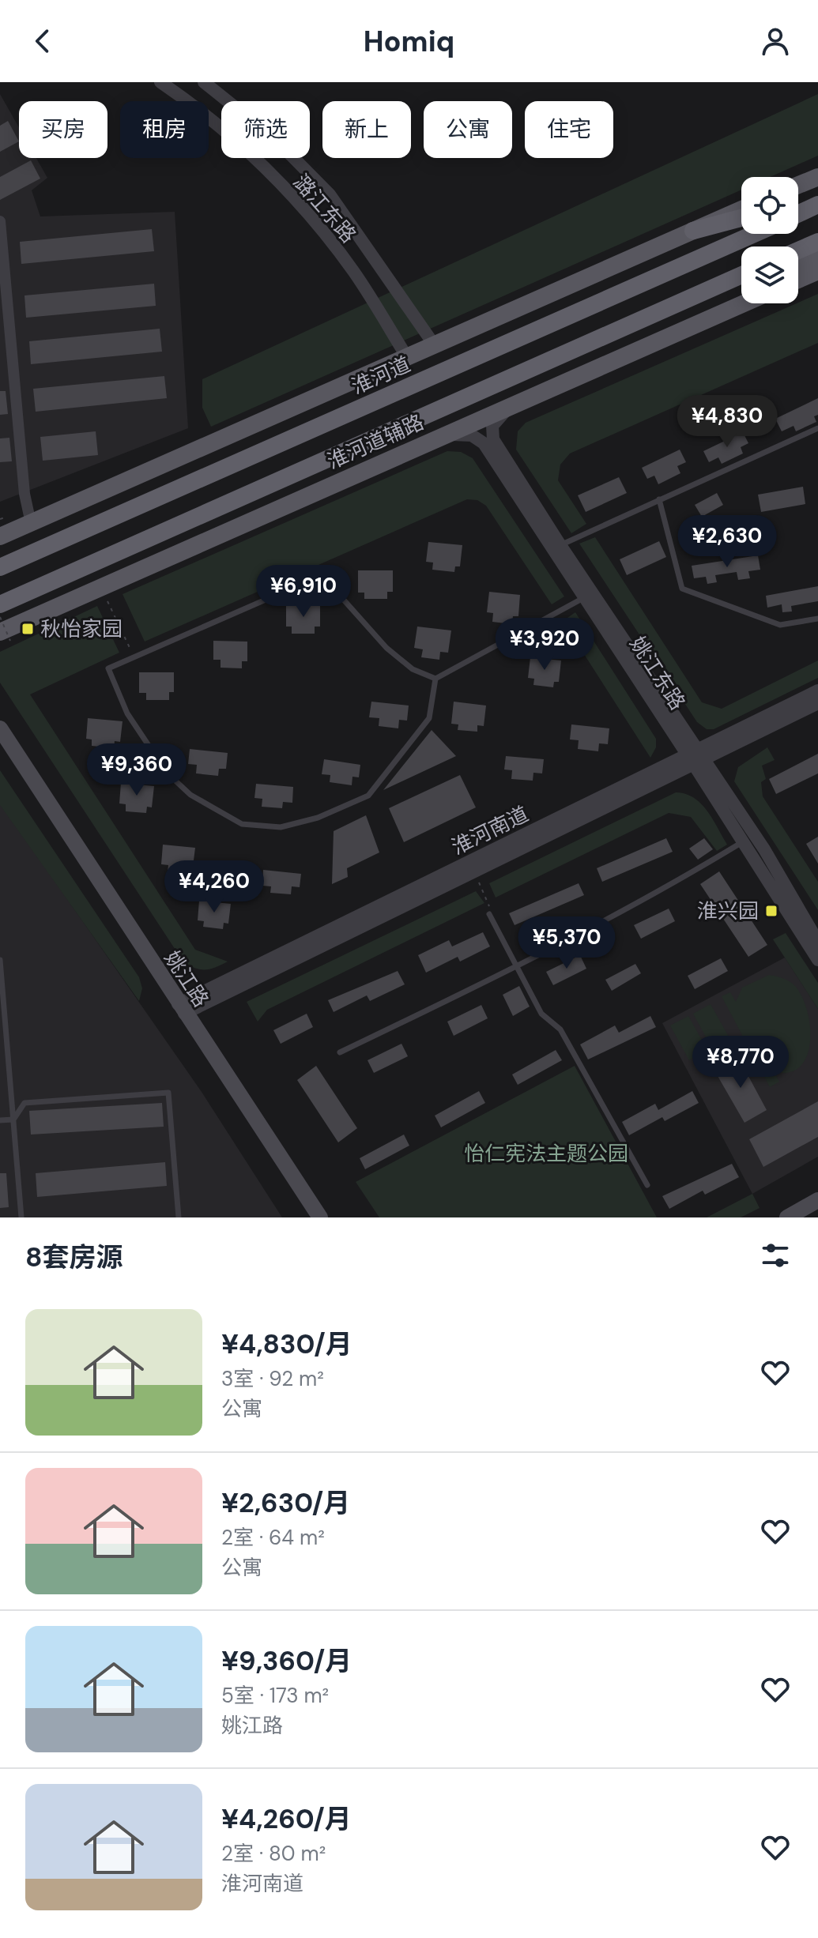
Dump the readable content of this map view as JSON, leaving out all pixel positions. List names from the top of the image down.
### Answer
{
  "streets": {
    "highway": ["淮河道"],
    "main road": ["淮河道辅路", "姚江路"],
    "street": ["潞江东路", "姚江东路", "淮河南道"]
  },
  "crossings": [
    ["淮河道辅路", "姚江东路"],
    ["姚江东路", "淮河南道"],
    ["淮河南道", "姚江路"]
  ],
  "parks": ["怡仁宪法主题公园"],
  "places": {
    "transit": ["秋怡家园", "淮兴园"]
  },
  "page": {
    "header": "Homiq",
    "chip": [
      "买房",
      "租房",
      "筛选",
      "新上",
      "公寓",
      "住宅"
    ],
    "price": [
      "¥4,830",
      "¥2,630",
      "¥6,910",
      "¥3,920",
      "¥9,360",
      "¥4,260",
      "¥5,370",
      "¥8,770"
    ],
    "heading": "8套房源",
    "list": [
      {
        "name": "¥4,830/月",
        "note": "3室 · 92 m² · 公寓"
      },
      {
        "name": "¥2,630/月",
        "note": "2室 · 64 m² · 公寓"
      },
      {
        "name": "¥9,360/月",
        "note": "5室 · 173 m² · 姚江路"
      },
      {
        "name": "¥4,260/月",
        "note": "2室 · 80 m² · 淮河南道"
      }
    ]
  }
}
